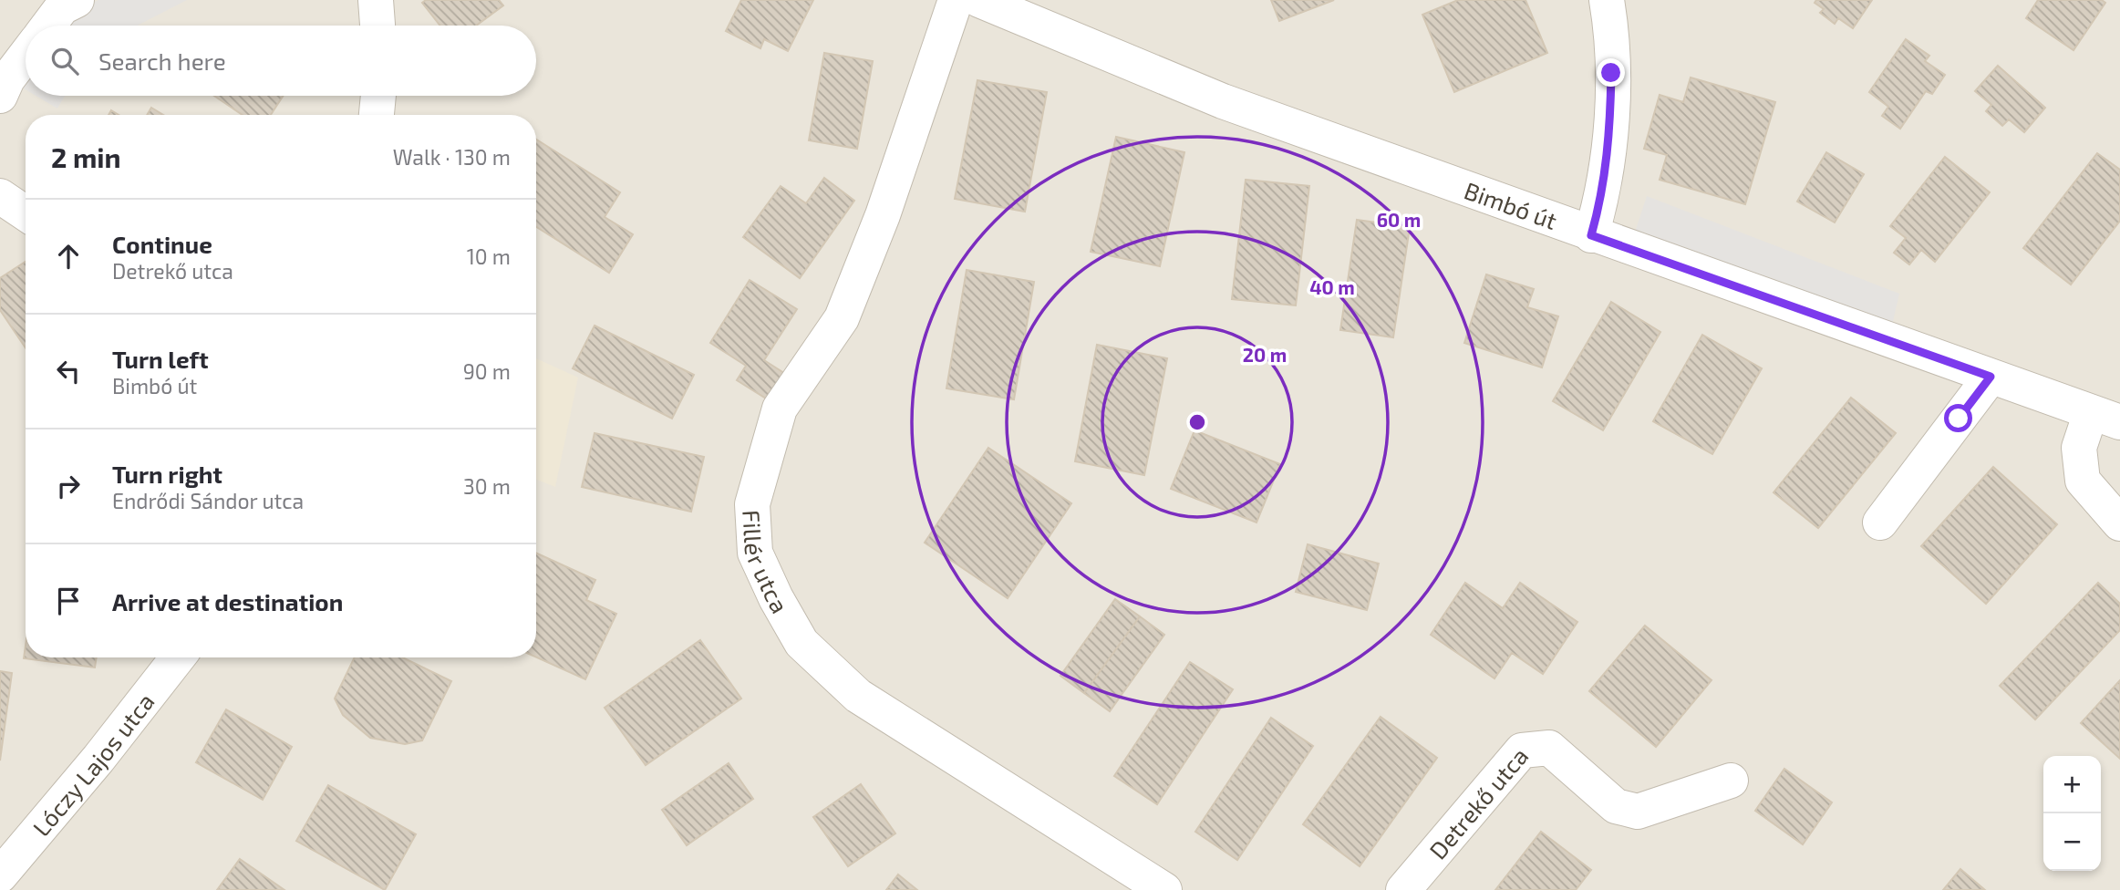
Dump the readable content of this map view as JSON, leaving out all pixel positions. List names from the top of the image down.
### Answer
{
  "streets": {
    "street": [
      "Bimbó út",
      "Fillér utca",
      "Lóczy Lajos utca",
      "Detrekő utca"
    ]
  },
  "page": {
    "search": "Search here",
    "heading": ["2 min", "Walk · 130 m"],
    "list": [
      ["Continue", "Detrekő utca", "10 m"],
      ["Turn left", "Bimbó út", "90 m"],
      ["Turn right", "Endrődi Sándor utca", "30 m"],
      "Arrive at destination"
    ],
    "map_buttons": ["+", "−"]
  },
  "rings": ["60 m", "40 m", "20 m"]
}
